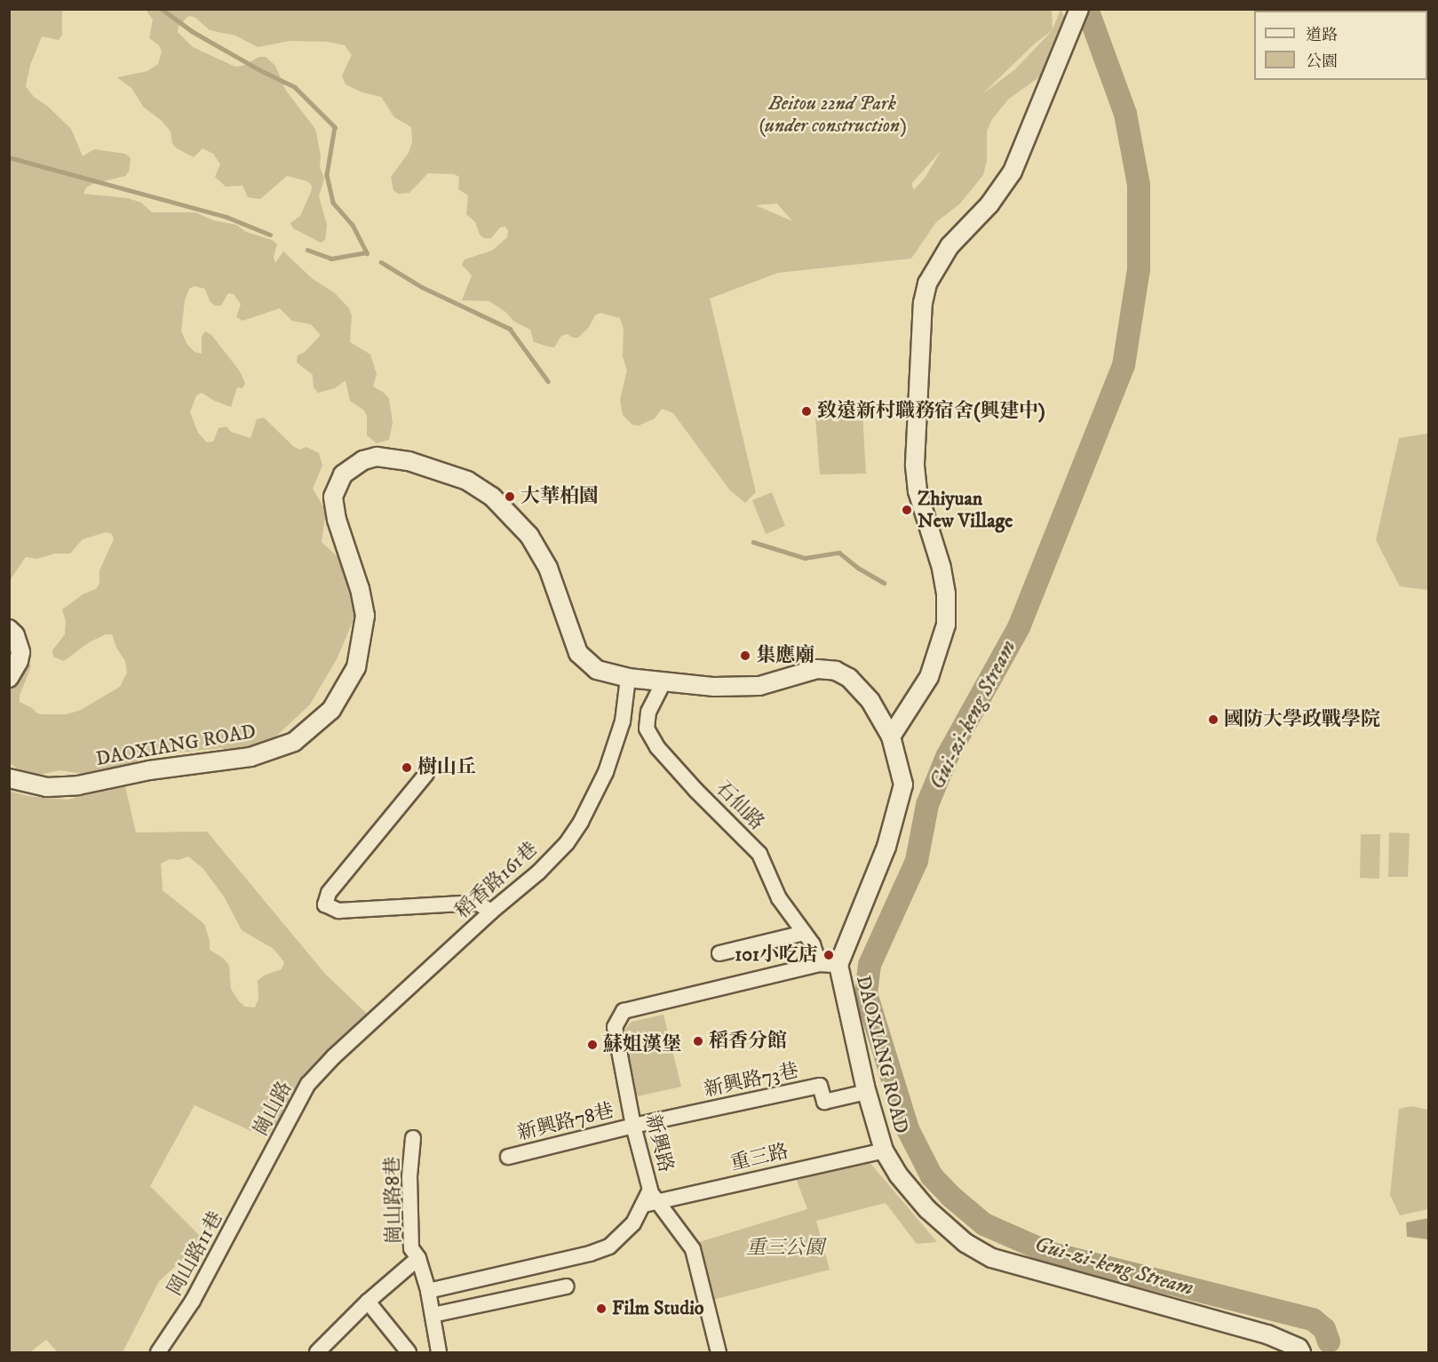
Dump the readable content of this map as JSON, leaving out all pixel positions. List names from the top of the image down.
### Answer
{
  "streets": {
    "street": [
      "DAOXIANG ROAD",
      "石仙路",
      "稻香路161巷",
      "新興路73巷",
      "崗山路",
      "新興路78巷",
      "新興路",
      "重三路",
      "崗山路8巷",
      "岡山路11巷"
    ]
  },
  "crossings": [
    ["DAOXIANG ROAD", "石仙路"],
    ["DAOXIANG ROAD", "稻香路161巷"],
    ["DAOXIANG ROAD", "新興路73巷"],
    ["DAOXIANG ROAD", "新興路"],
    ["DAOXIANG ROAD", "重三路"],
    ["石仙路", "新興路"],
    ["稻香路161巷", "崗山路"],
    ["新興路73巷", "新興路78巷"],
    ["新興路73巷", "新興路"],
    ["崗山路", "岡山路11巷"],
    ["新興路78巷", "新興路"],
    ["新興路", "重三路"]
  ],
  "water": ["Gui-zi-keng Stream"],
  "parks": ["Beitou 22nd Park (under construction)", "重三公園"],
  "places": [
    "致遠新村職務宿舍(興建中)",
    "大華柏園",
    "Zhiyuan New Village",
    "集應廟",
    "國防大學政戰學院",
    "樹山丘",
    "101小吃店",
    "稻香分館",
    "蘇姐漢堡",
    "Film Studio"
  ],
  "legend": ["道路", "公園"]
}
